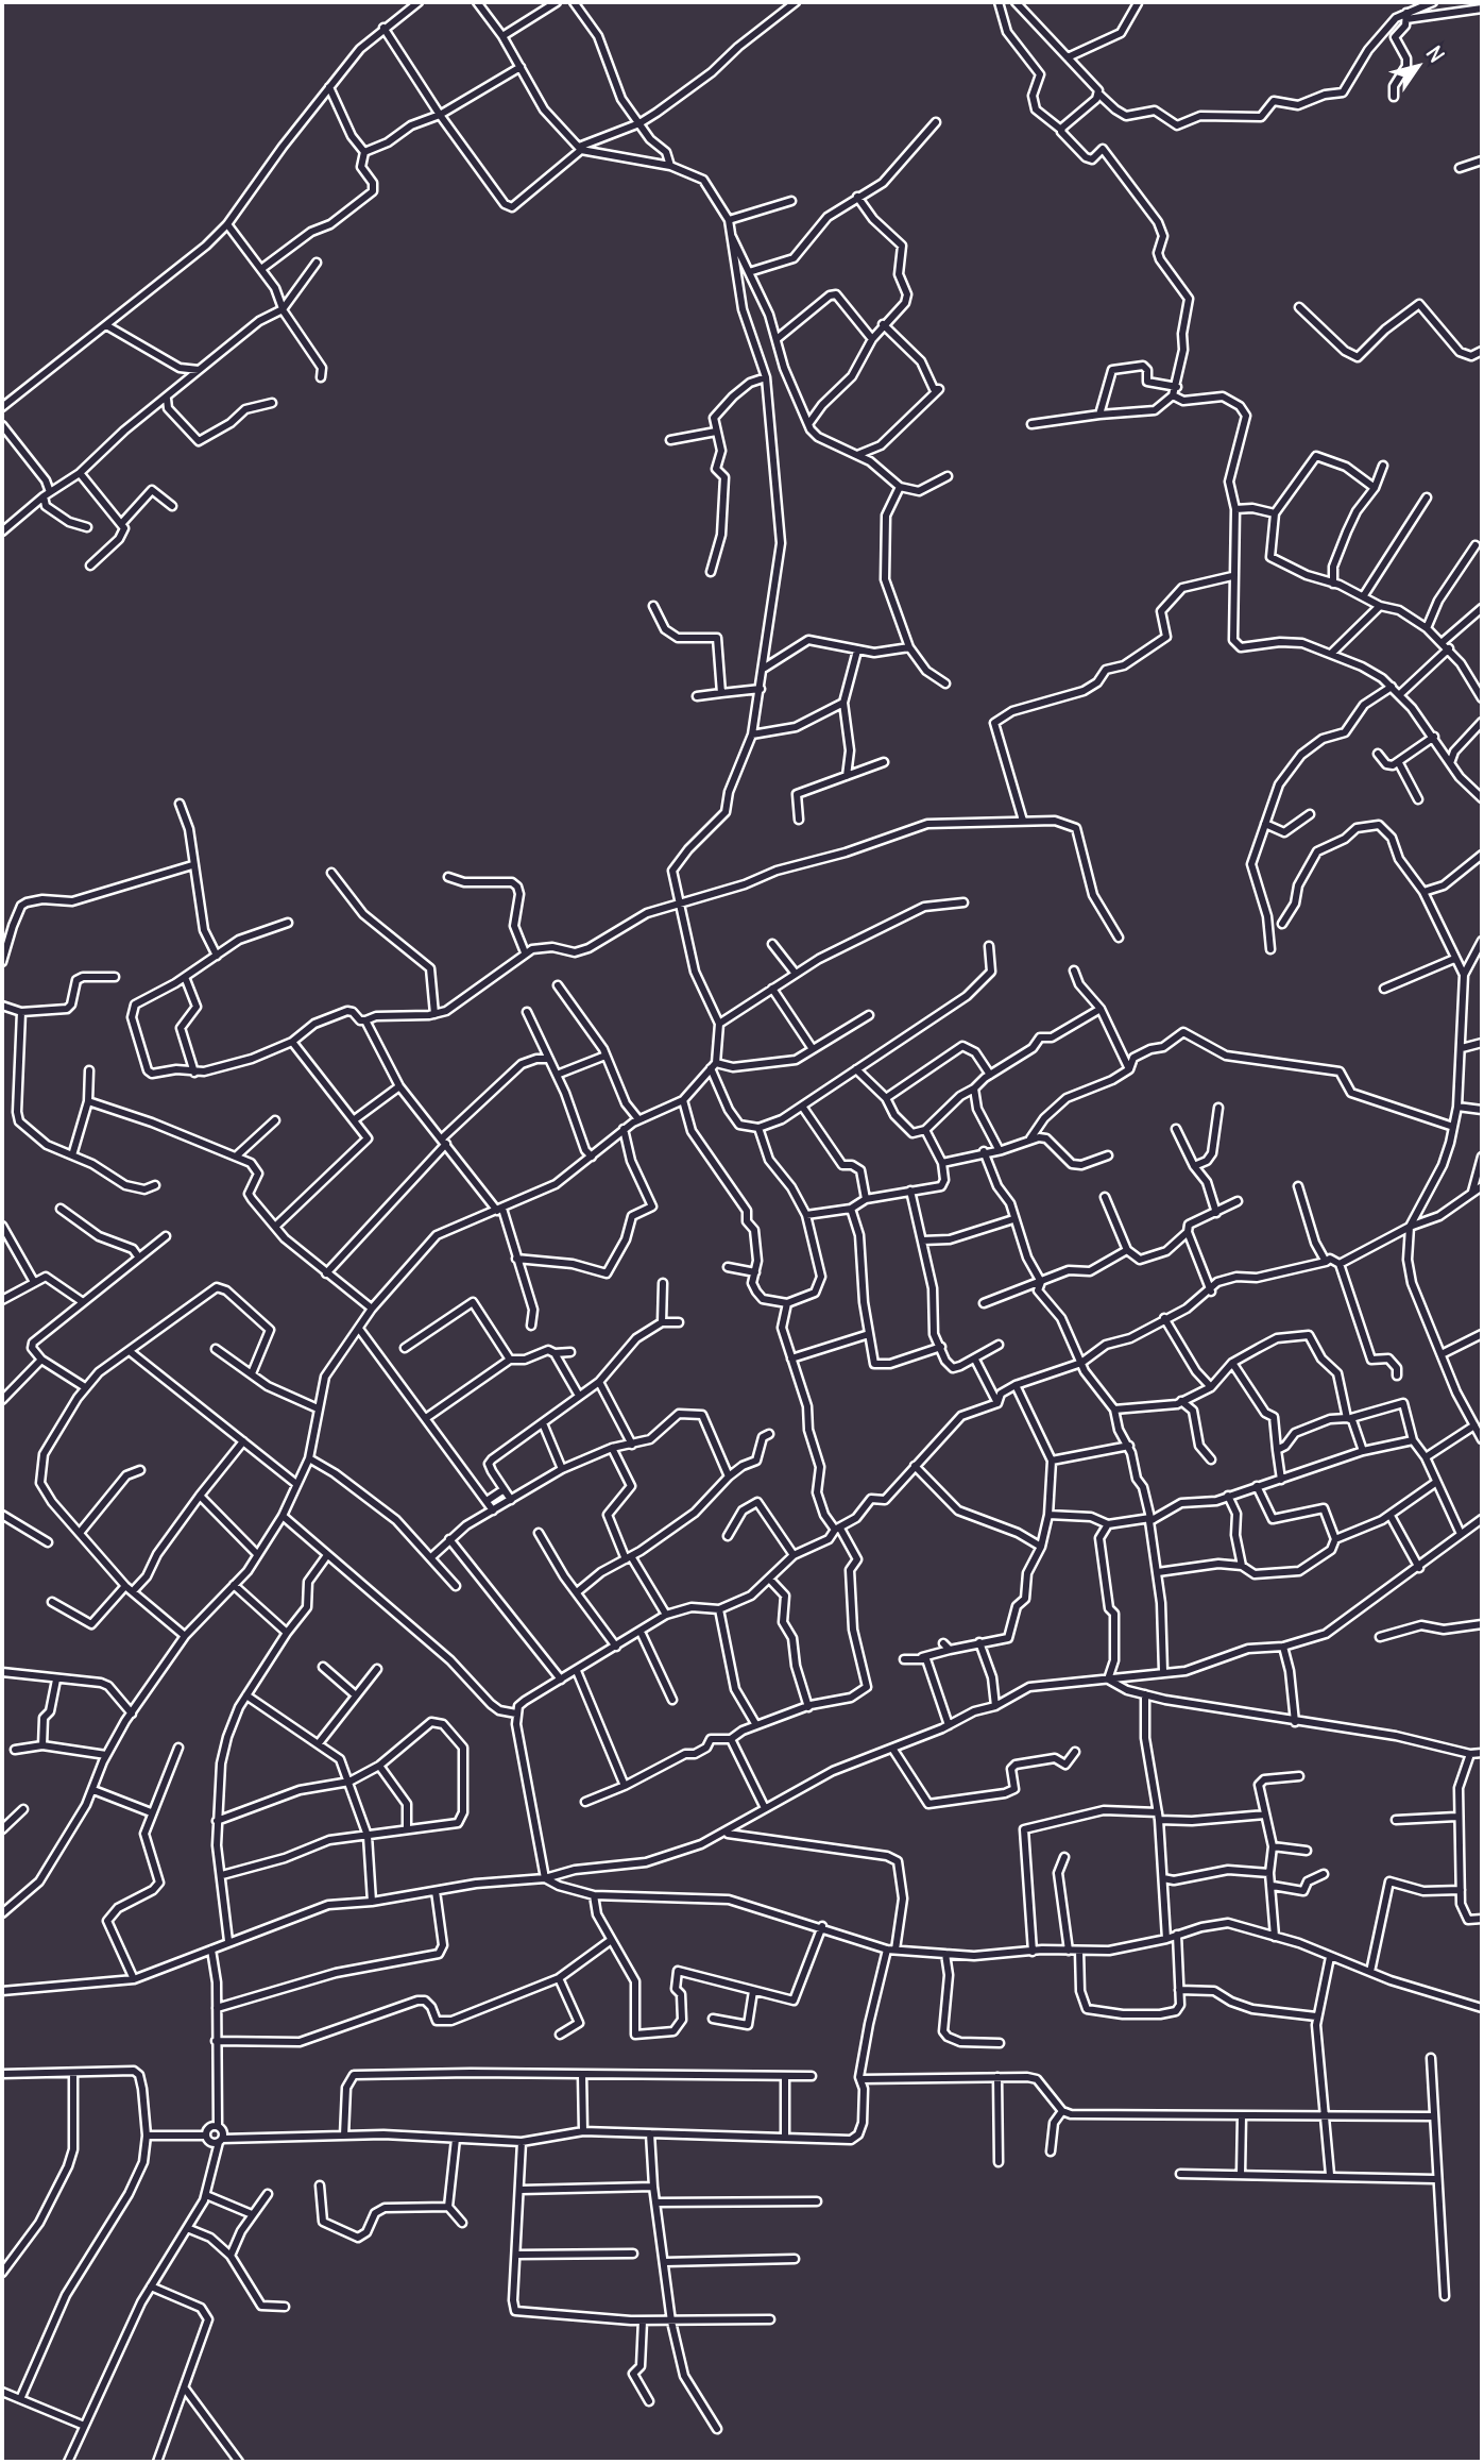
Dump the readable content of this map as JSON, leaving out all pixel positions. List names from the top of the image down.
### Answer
{
  "north": "top right"
}
